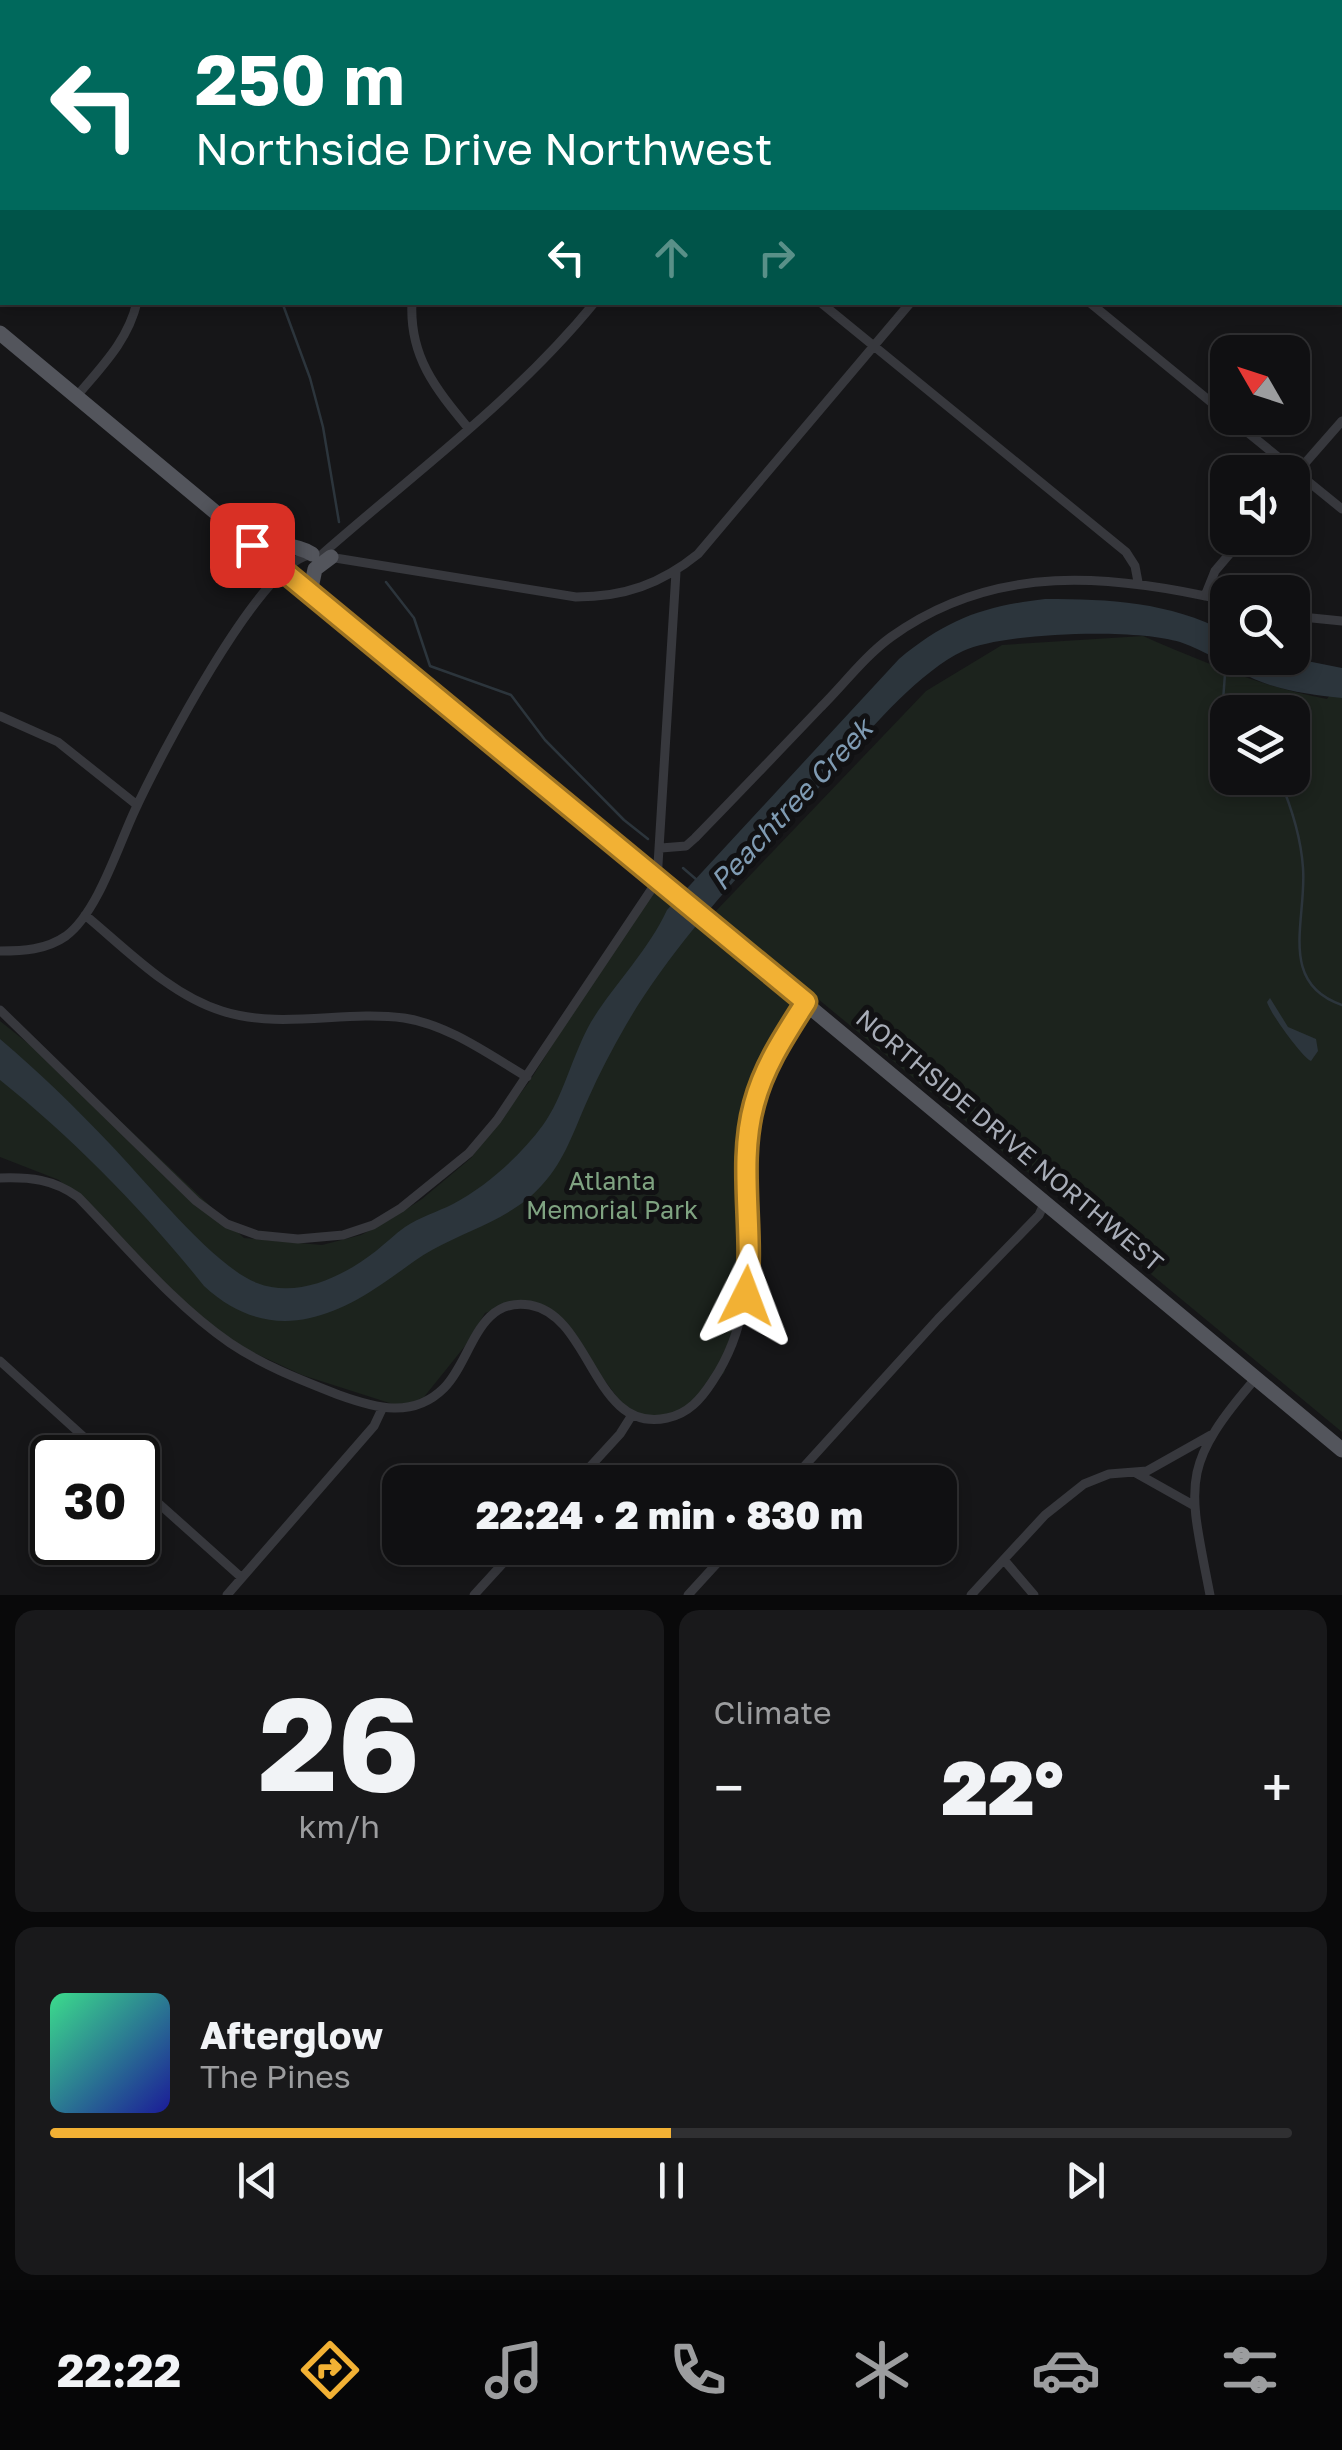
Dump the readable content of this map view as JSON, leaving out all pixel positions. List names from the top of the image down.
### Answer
{
  "streets": {
    "main road": ["NORTHSIDE DRIVE NORTHWEST"]
  },
  "water": ["Peachtree Creek"],
  "parks": ["Atlanta Memorial Park"],
  "north": "top left",
  "page": {
    "turn": ["250 m", "Northside Drive Northwest"],
    "limit": "30",
    "trip": "22:24 · 2 min · 830 m",
    "tile": [
      ["26", "km/h"],
      "Climate"
    ],
    "heat": ["−", "22°", "+"],
    "song": ["Afterglow", "The Pines"],
    "tabs": "22:22"
  }
}
